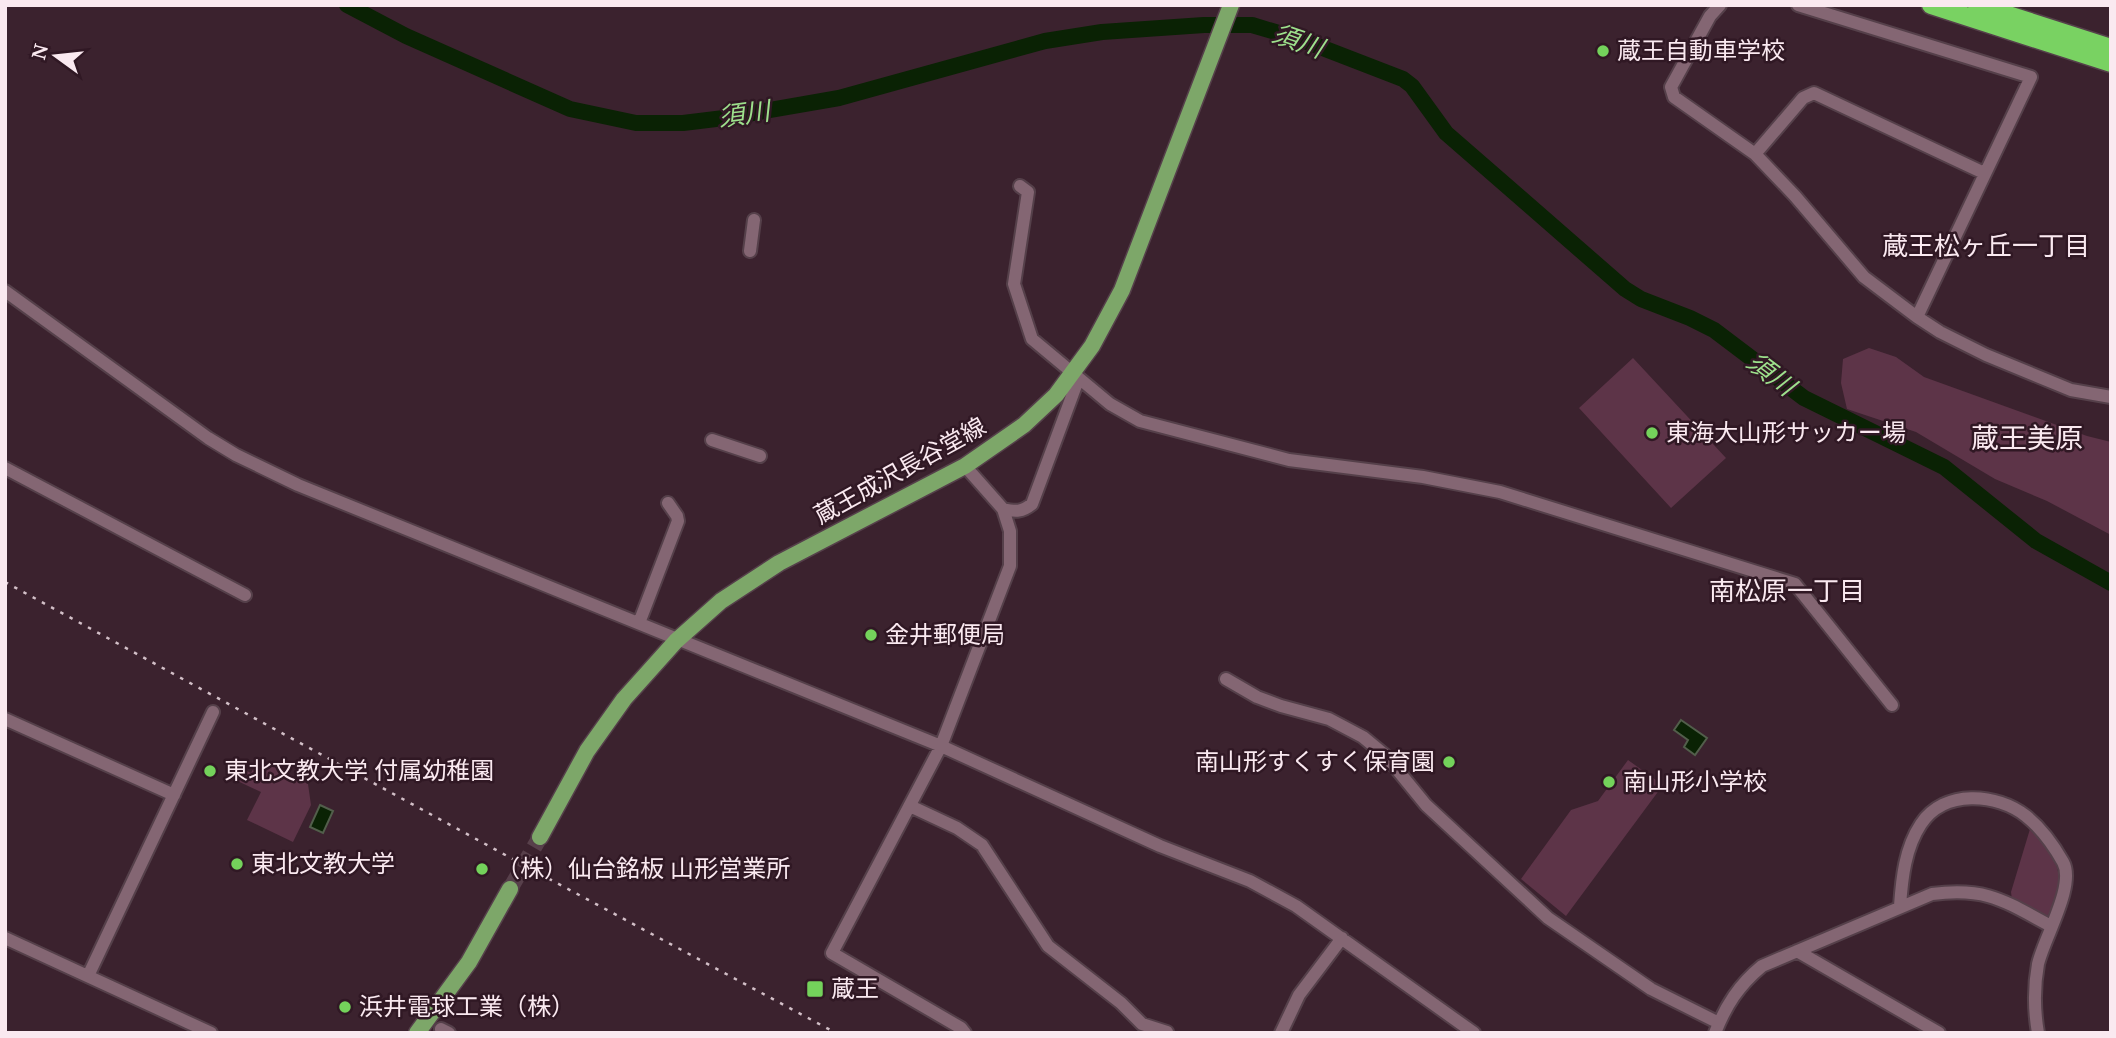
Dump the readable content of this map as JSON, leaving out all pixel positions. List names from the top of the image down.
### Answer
{
  "streets": {
    "main road": ["蔵王成沢長谷堂線"]
  },
  "districts": ["蔵王松ヶ丘一丁目", "蔵王美原", "南松原一丁目"],
  "water": ["須川"],
  "places": {
    "other": [
      "蔵王自動車学校",
      "東海大山形サッカー場",
      "金井郵便局",
      "南山形すくすく保育園",
      "東北文教大学 付属幼稚園",
      "南山形小学校",
      "東北文教大学",
      "（株）仙台銘板 山形営業所",
      "浜井電球工業（株）"
    ],
    "transit": ["蔵王"]
  },
  "north": "left"
}
